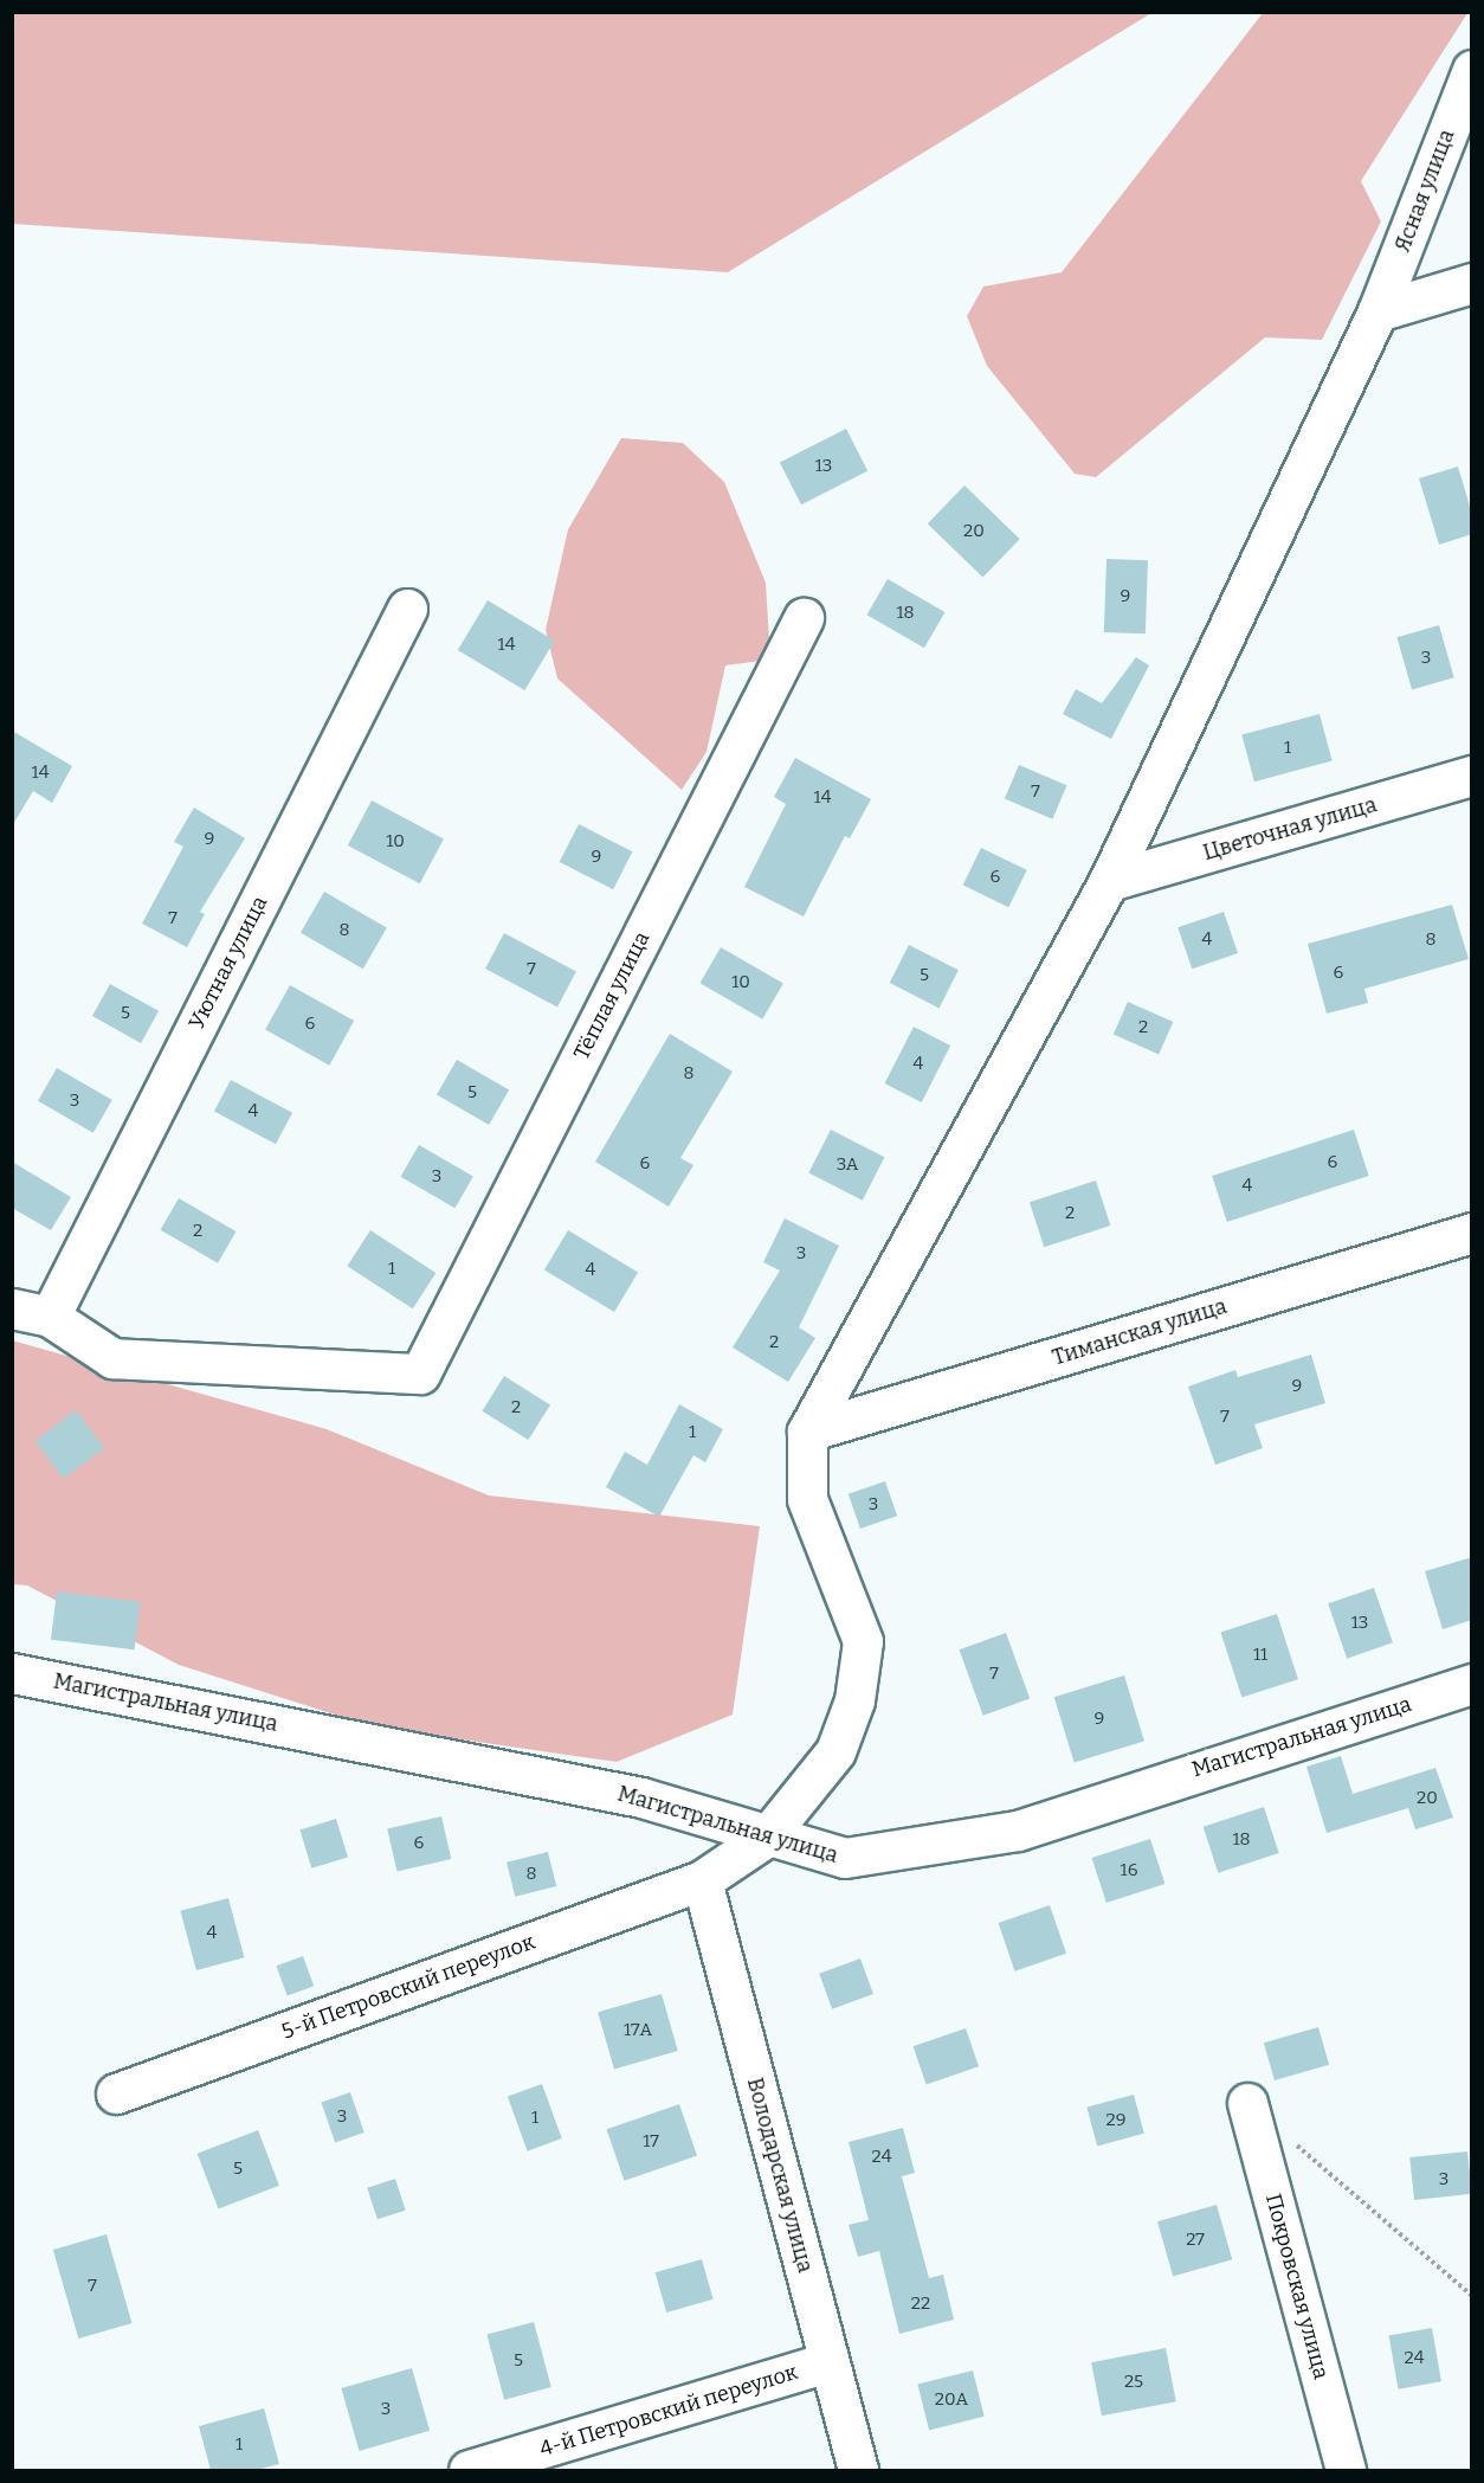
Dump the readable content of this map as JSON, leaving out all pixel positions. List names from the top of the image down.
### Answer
{
  "streets": {
    "street": [
      "Ясная улица",
      "Цветочная улица",
      "Уютная улица",
      "Тёплая улица",
      "Тиманская улица",
      "Магистральная улица",
      "5-й Петровский переулок",
      "Володарская улица",
      "Покровская улица",
      "4-й Петровский переулок"
    ]
  },
  "crossings": [
    ["Ясная улица", "Цветочная улица"],
    ["Ясная улица", "Тиманская улица"],
    ["Ясная улица", "5-й Петровский переулок"],
    ["Уютная улица", "Тёплая улица"],
    ["Тиманская улица", "5-й Петровский переулок"],
    ["Магистральная улица", "5-й Петровский переулок"],
    ["5-й Петровский переулок", "Володарская улица"],
    ["Володарская улица", "4-й Петровский переулок"]
  ],
  "house_numbers": [
    "13",
    "20",
    "9",
    "18",
    "14",
    "3",
    "1",
    "14",
    "7",
    "14",
    "9",
    "10",
    "9",
    "6",
    "7",
    "8",
    "4",
    "8",
    "7",
    "6",
    "5",
    "10",
    "5",
    "6",
    "2",
    "4",
    "8",
    "5",
    "3",
    "4",
    "6",
    "6",
    "3А",
    "3",
    "4",
    "2",
    "2",
    "3",
    "1",
    "4",
    "2",
    "9",
    "2",
    "7",
    "1",
    "3",
    "13",
    "11",
    "7",
    "9",
    "20",
    "18",
    "6",
    "16",
    "8",
    "4",
    "17А",
    "3",
    "1",
    "29",
    "17",
    "24",
    "5",
    "3",
    "27",
    "7",
    "22",
    "24",
    "5",
    "25",
    "20А",
    "3",
    "1"
  ]
}
